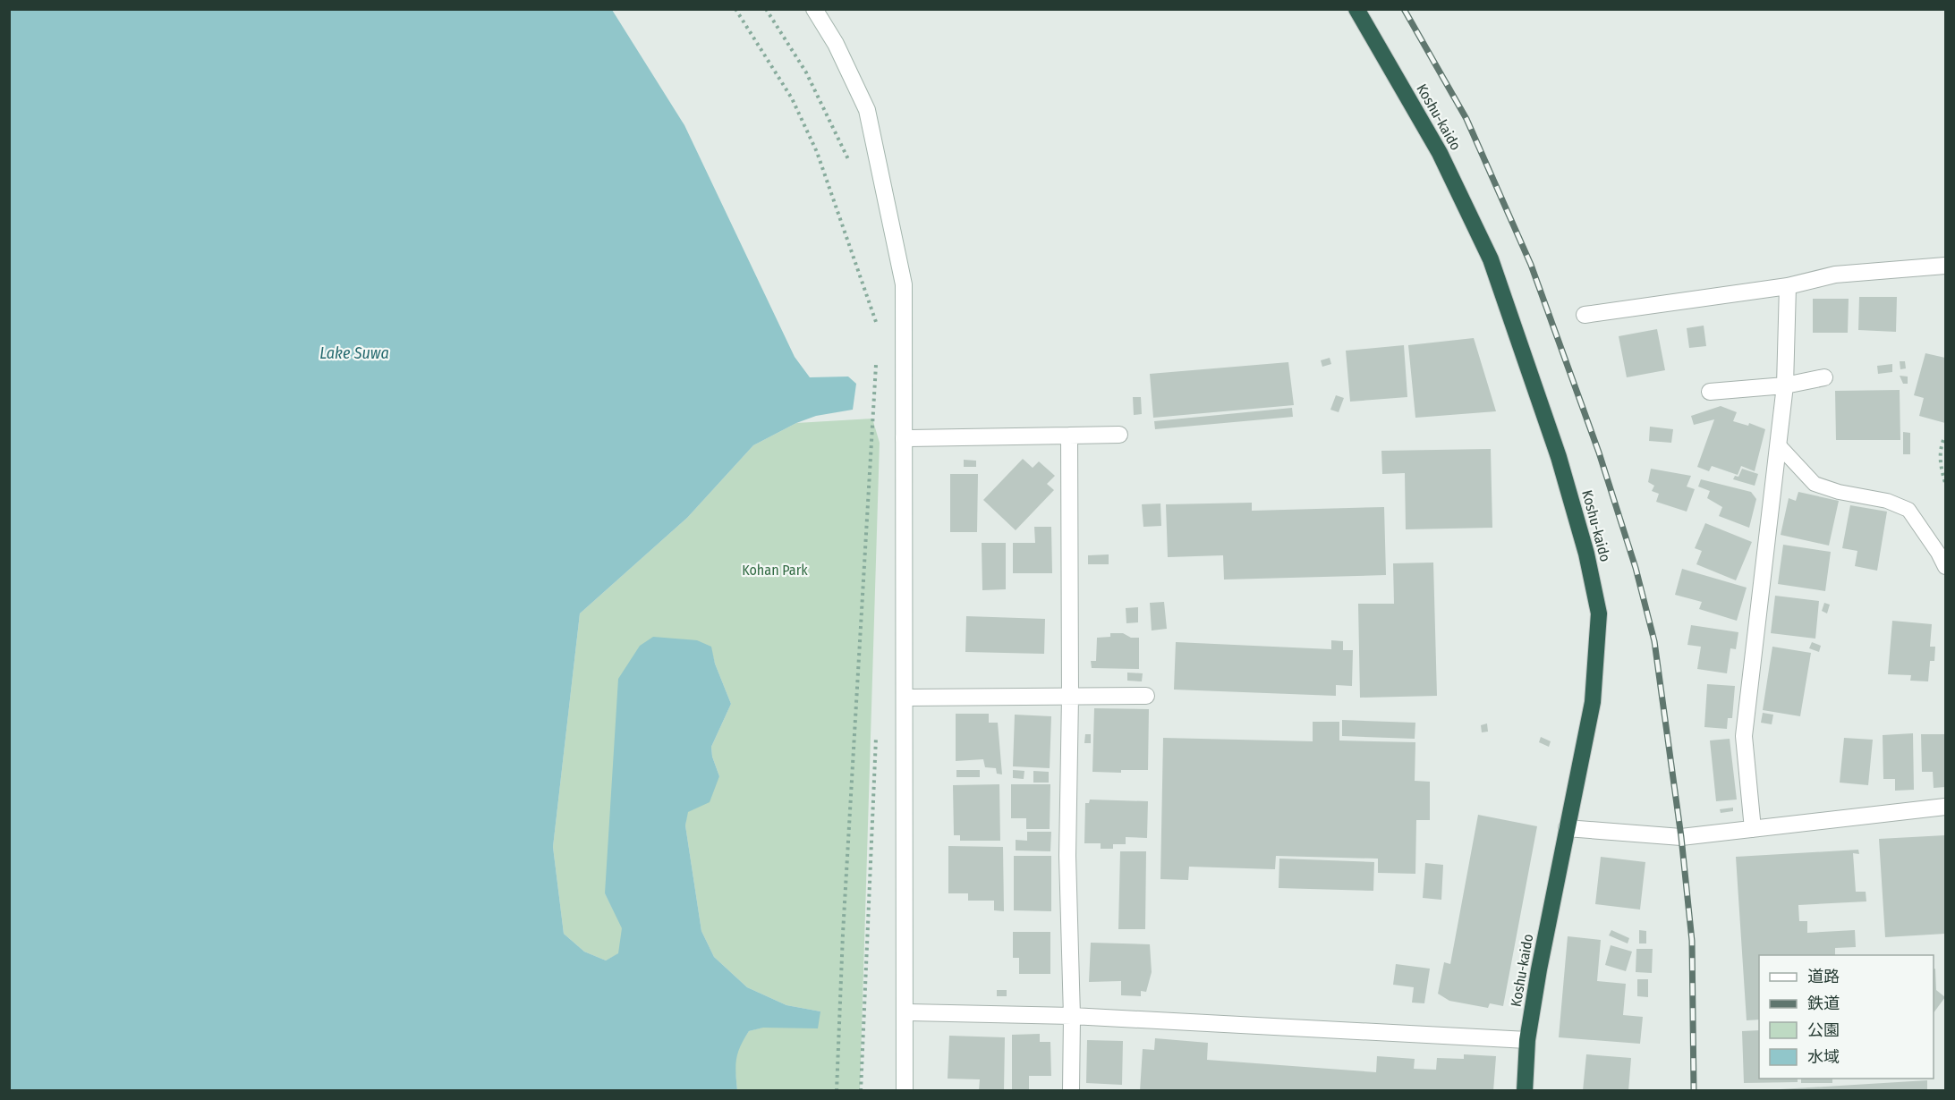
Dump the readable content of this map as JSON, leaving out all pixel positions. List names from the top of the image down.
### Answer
{
  "streets": {
    "highway": ["Koshu-kaido"]
  },
  "water": ["Lake Suwa"],
  "parks": ["Kohan Park"],
  "legend": [
    "道路",
    "鉄道",
    "公園",
    "水域"
  ]
}
